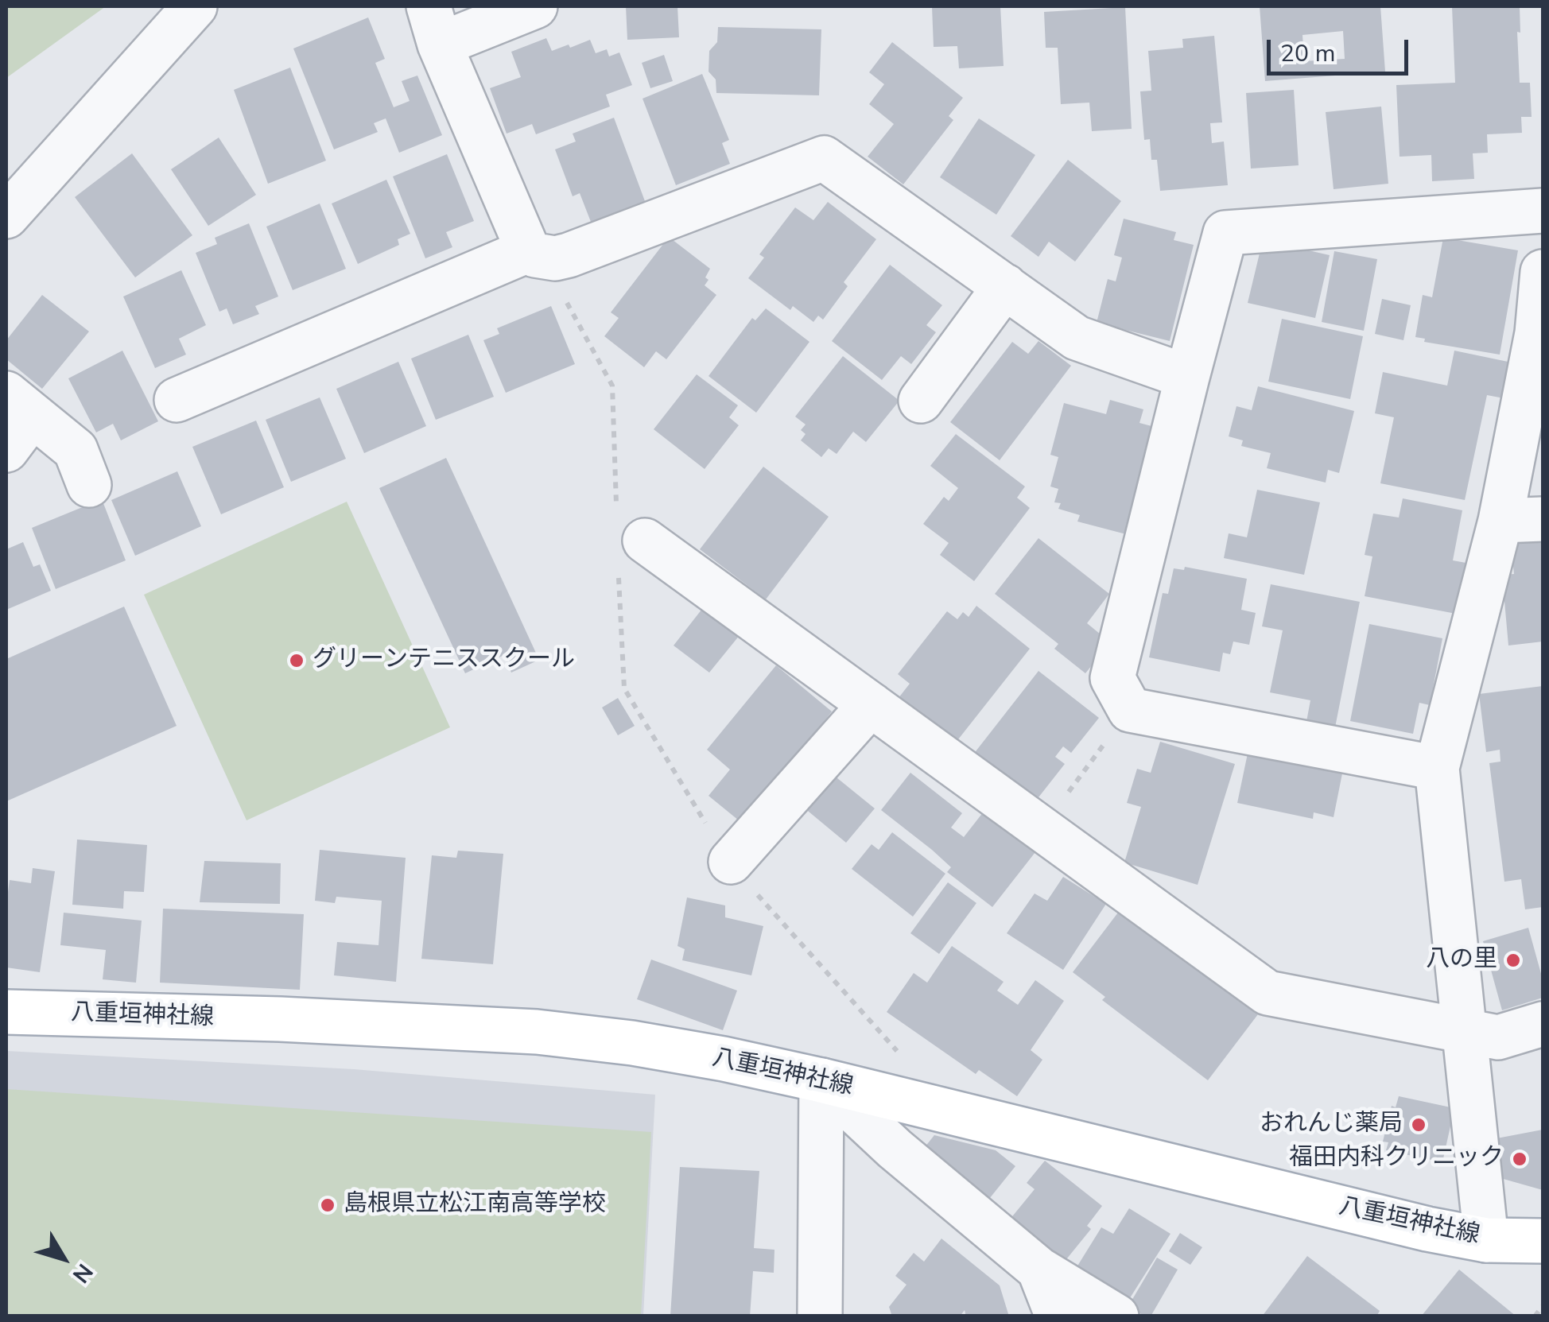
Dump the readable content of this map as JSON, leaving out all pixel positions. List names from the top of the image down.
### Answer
{
  "streets": {
    "main road": ["八重垣神社線"]
  },
  "places": [
    "グリーンテニススクール",
    "八の里",
    "おれんじ薬局",
    "福田内科クリニック",
    "島根県立松江南高等学校"
  ],
  "scale_bar": "20 m",
  "north": "bottom right"
}
